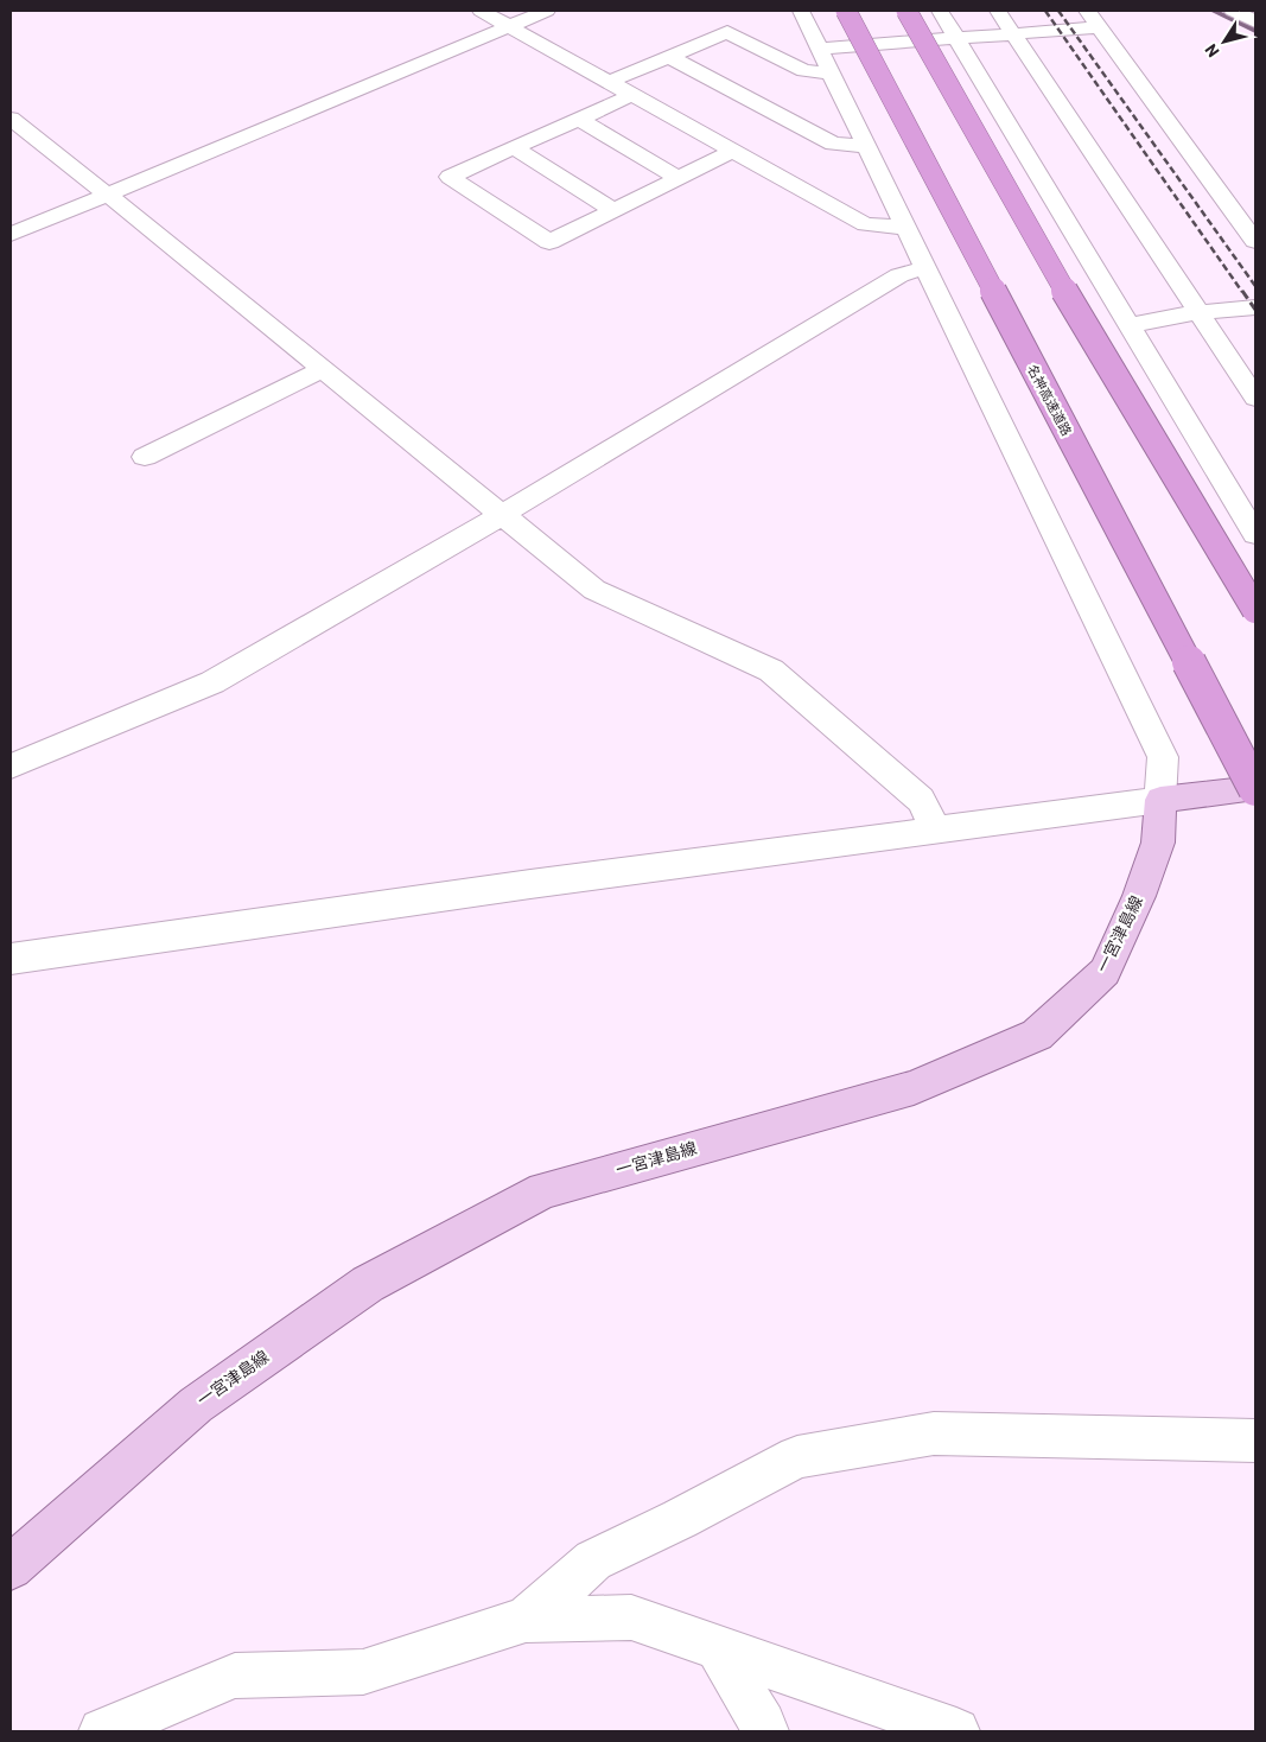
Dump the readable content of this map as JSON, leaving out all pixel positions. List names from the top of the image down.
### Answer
{
  "streets": {
    "highway": ["名神高速道路"],
    "main road": ["一宮津島線"]
  },
  "north": "bottom left"
}
